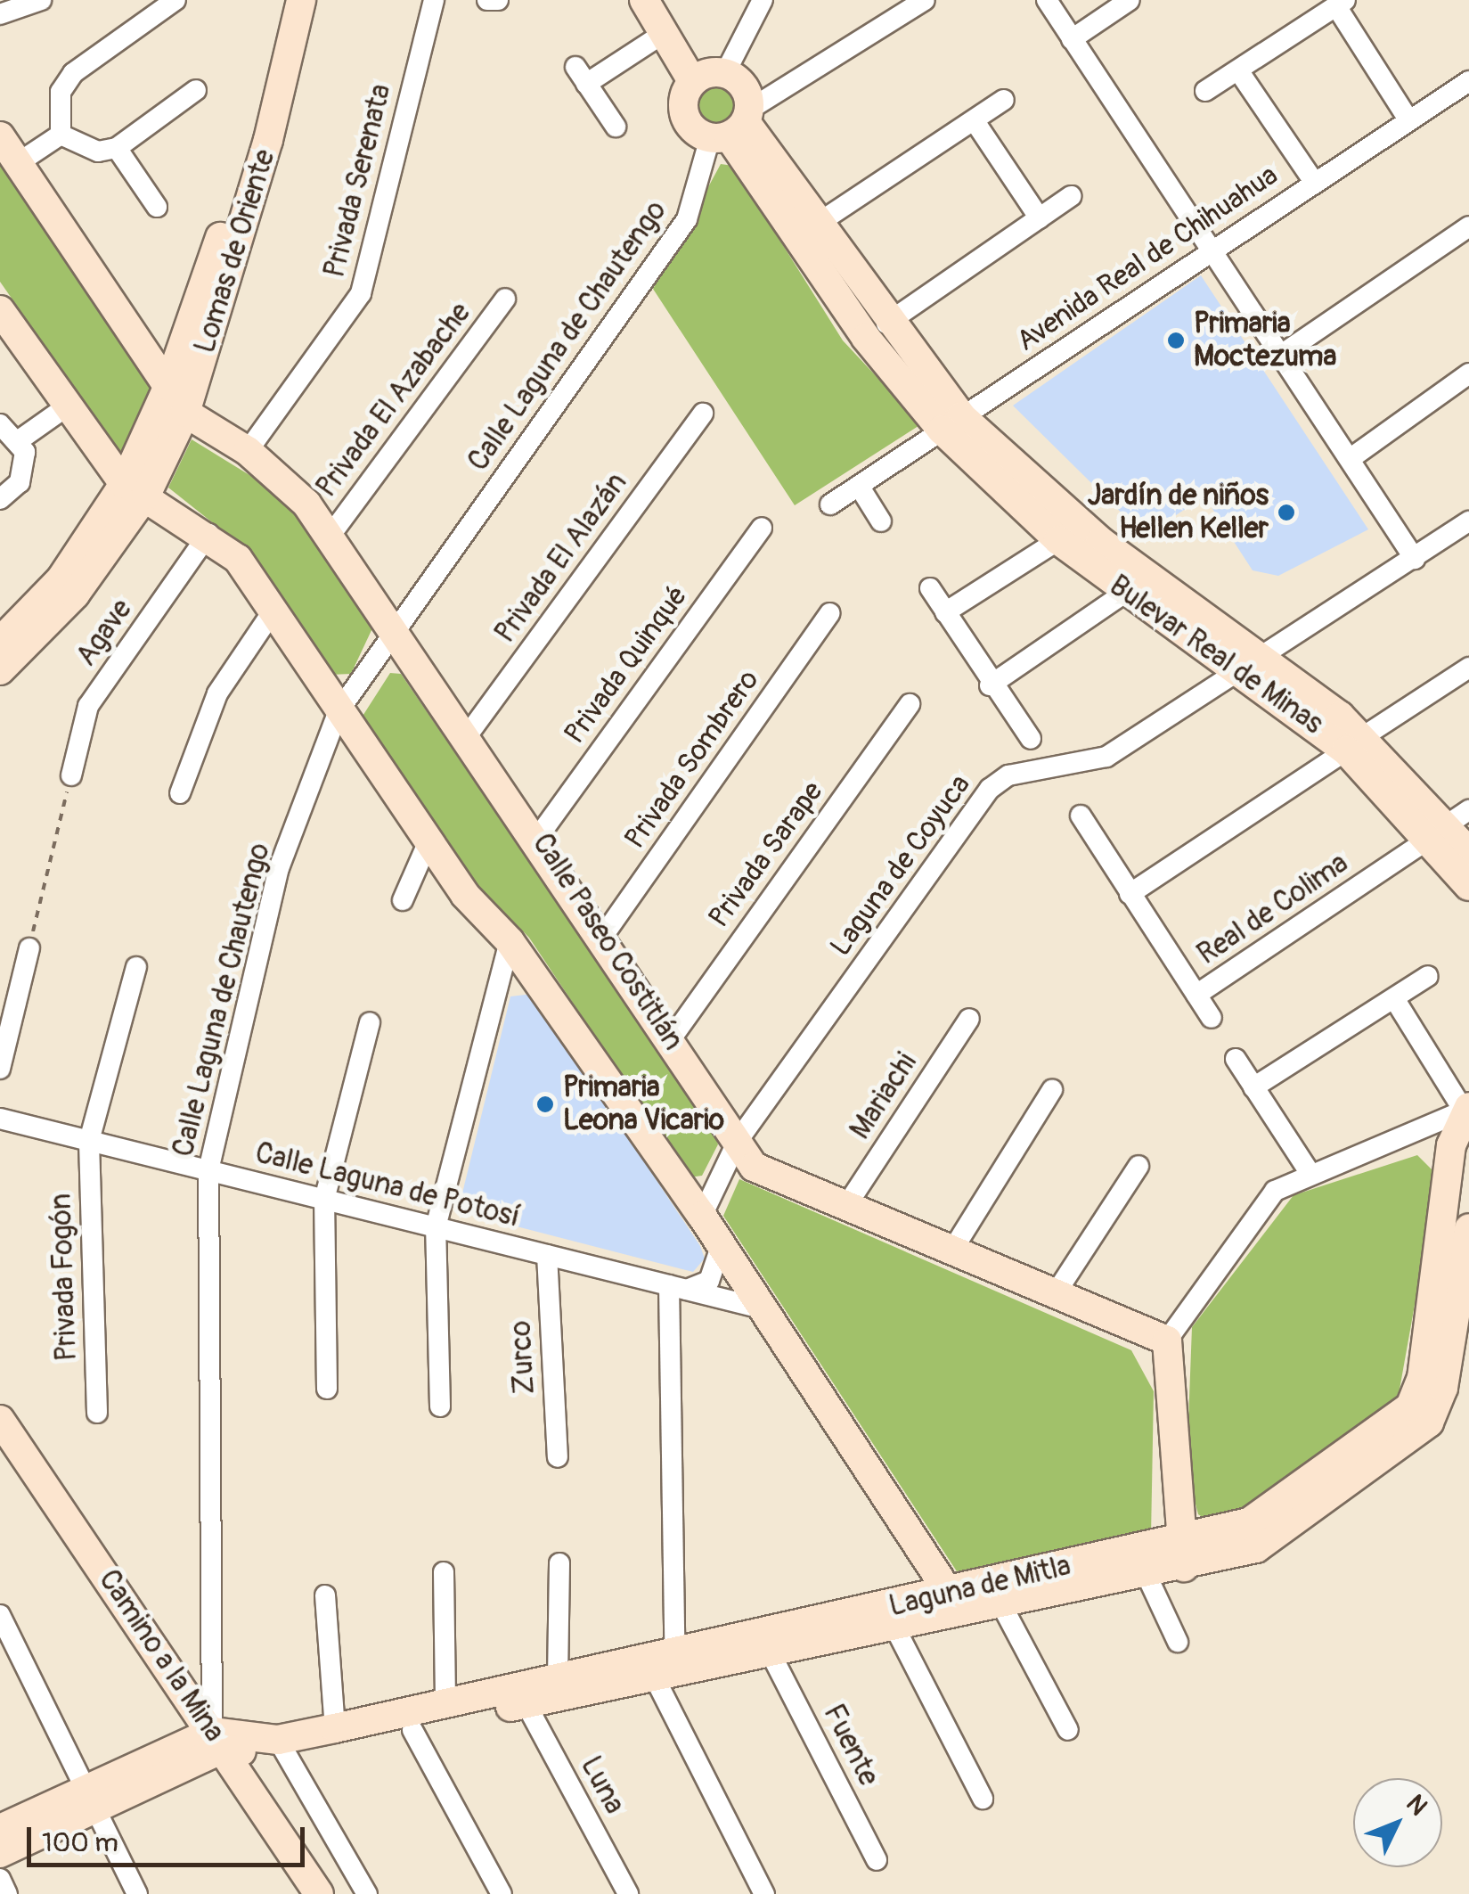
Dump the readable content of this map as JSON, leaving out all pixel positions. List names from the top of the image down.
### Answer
{
  "streets": {
    "street": [
      "Privada Serenata",
      "Lomas de Oriente",
      "Avenida Real de Chihuahua",
      "Calle Laguna de Chautengo",
      "Privada El Azabache",
      "Privada El Alazán",
      "Agave",
      "Bulevar Real de Minas",
      "Privada Quinqué",
      "Privada Sombrero",
      "Privada Sarape",
      "Laguna de Coyuca",
      "Real de Colima",
      "Calle Paseo Costitlán",
      "Mariachi",
      "Calle Laguna de Potosí",
      "Privada Fogón",
      "Zurco",
      "Laguna de Mitla",
      "Camino a la Mina",
      "Fuente",
      "Luna"
    ]
  },
  "crossings": [
    ["Privada Serenata", "Calle Paseo Costitlán"],
    ["Lomas de Oriente", "Calle Paseo Costitlán"],
    ["Avenida Real de Chihuahua", "Bulevar Real de Minas"],
    ["Calle Laguna de Chautengo", "Bulevar Real de Minas"],
    ["Calle Laguna de Chautengo", "Calle Paseo Costitlán"],
    ["Calle Laguna de Chautengo", "Calle Laguna de Potosí"],
    ["Calle Laguna de Chautengo", "Laguna de Mitla"],
    ["Calle Laguna de Chautengo", "Camino a la Mina"],
    ["Privada El Azabache", "Calle Paseo Costitlán"],
    ["Privada El Alazán", "Calle Paseo Costitlán"],
    ["Bulevar Real de Minas", "Laguna de Coyuca"],
    ["Bulevar Real de Minas", "Real de Colima"],
    ["Privada Quinqué", "Calle Paseo Costitlán"],
    ["Privada Sombrero", "Calle Paseo Costitlán"],
    ["Privada Sarape", "Calle Paseo Costitlán"],
    ["Laguna de Coyuca", "Calle Paseo Costitlán"],
    ["Calle Paseo Costitlán", "Mariachi"],
    ["Calle Laguna de Potosí", "Privada Fogón"],
    ["Calle Laguna de Potosí", "Zurco"],
    ["Laguna de Mitla", "Camino a la Mina"],
    ["Laguna de Mitla", "Fuente"],
    ["Laguna de Mitla", "Luna"]
  ],
  "places": ["Primaria Moctezuma", "Jardín de niños Hellen Keller", "Primaria Leona Vicario"],
  "scale_bar": "100 m",
  "north": "top right"
}
